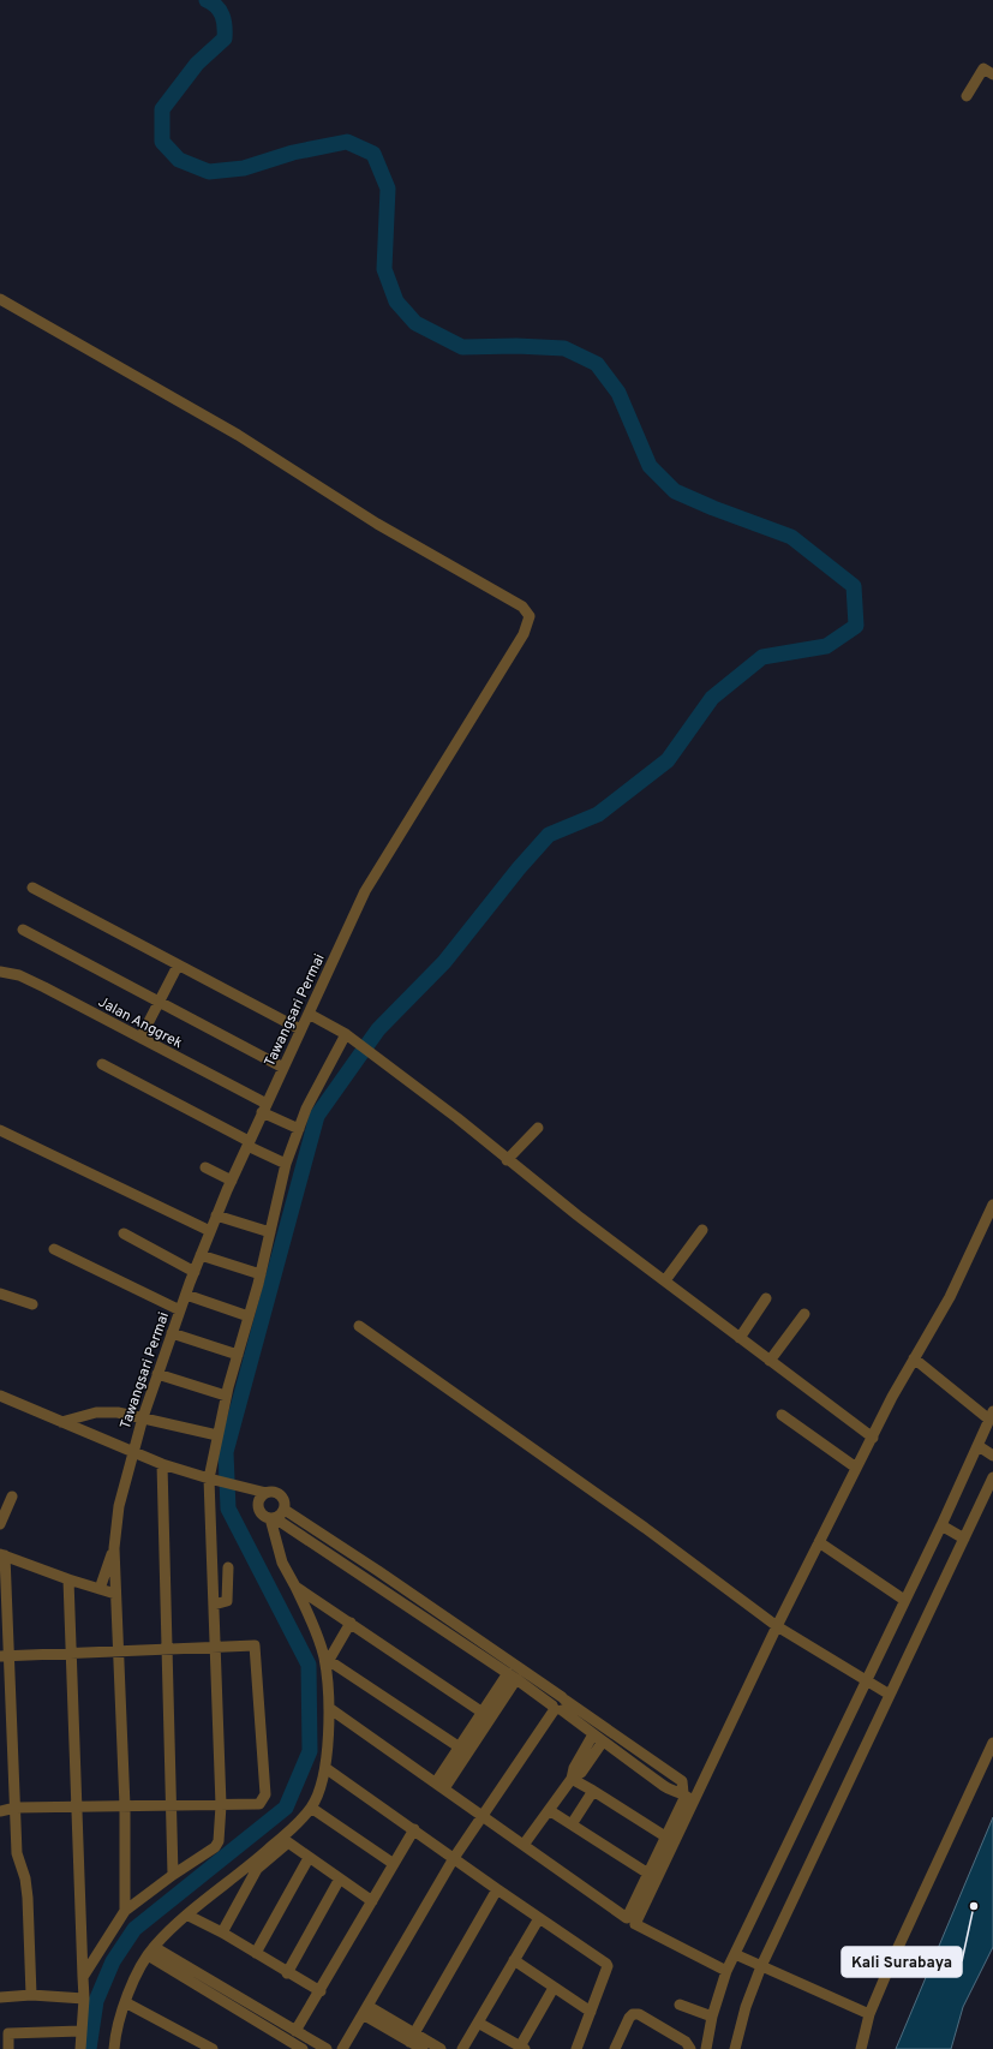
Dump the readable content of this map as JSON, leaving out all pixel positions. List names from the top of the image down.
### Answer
{
  "streets": {
    "street": ["Tawangsari Permai", "Jalan Anggrek"]
  },
  "crossings": [
    ["Tawangsari Permai", "Jalan Anggrek"]
  ],
  "places": ["Kali Surabaya"]
}
